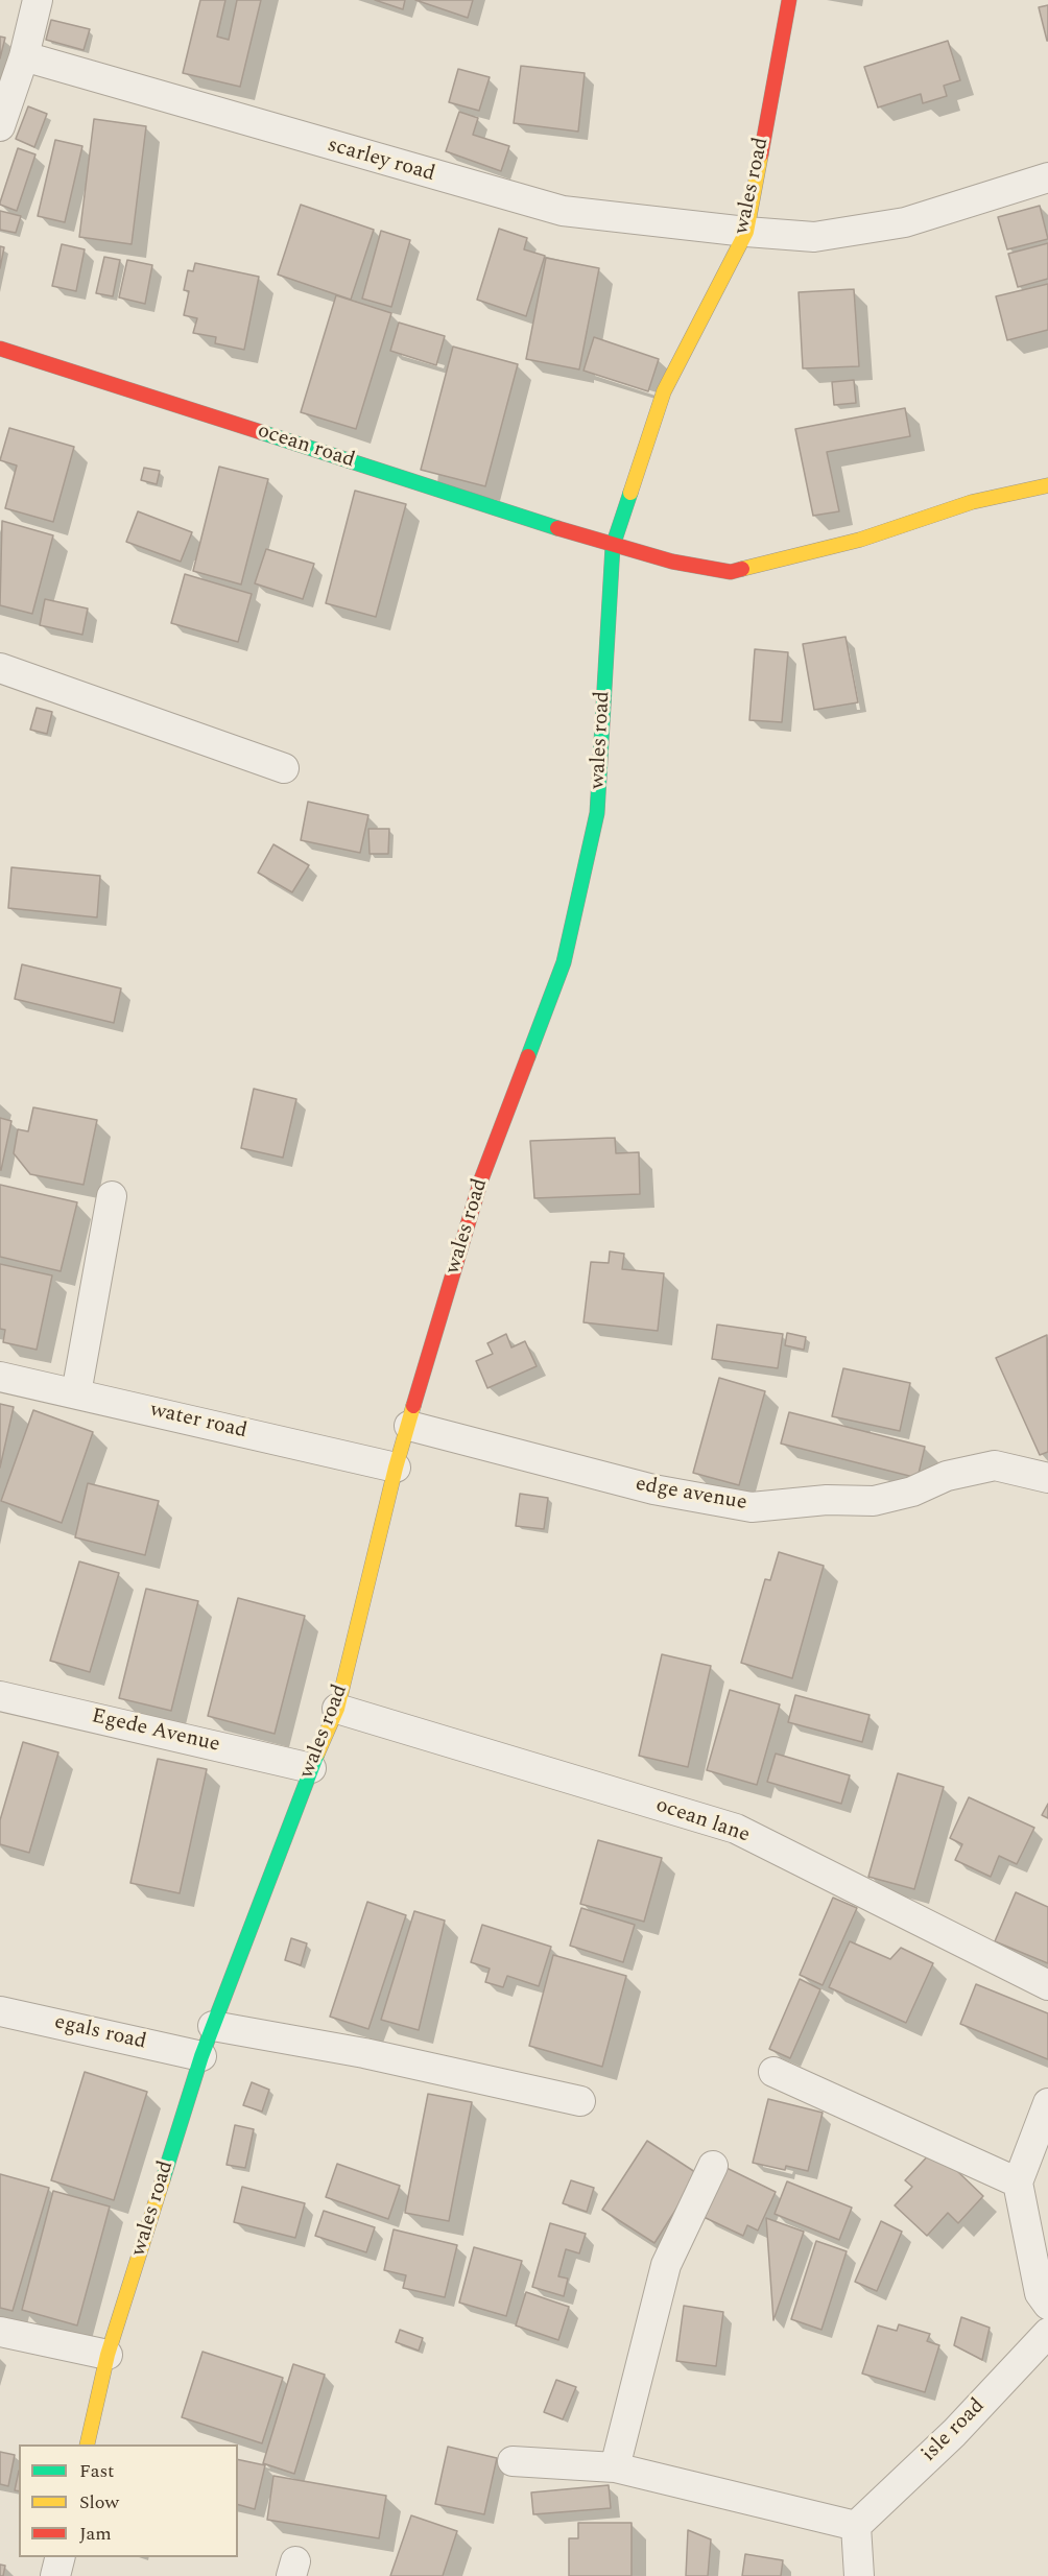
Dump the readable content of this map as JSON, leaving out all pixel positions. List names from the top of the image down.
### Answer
{
  "streets": {
    "street": [
      "scarley road",
      "wales road",
      "ocean road",
      "water road",
      "edge avenue",
      "Egede Avenue",
      "ocean lane",
      "egals road",
      "isle road"
    ]
  },
  "crossings": [
    ["scarley road", "wales road"],
    ["wales road", "ocean road"],
    ["wales road", "water road"],
    ["wales road", "edge avenue"],
    ["wales road", "Egede Avenue"],
    ["wales road", "ocean lane"],
    ["wales road", "egals road"]
  ],
  "legend": ["Fast", "Slow", "Jam"]
}
